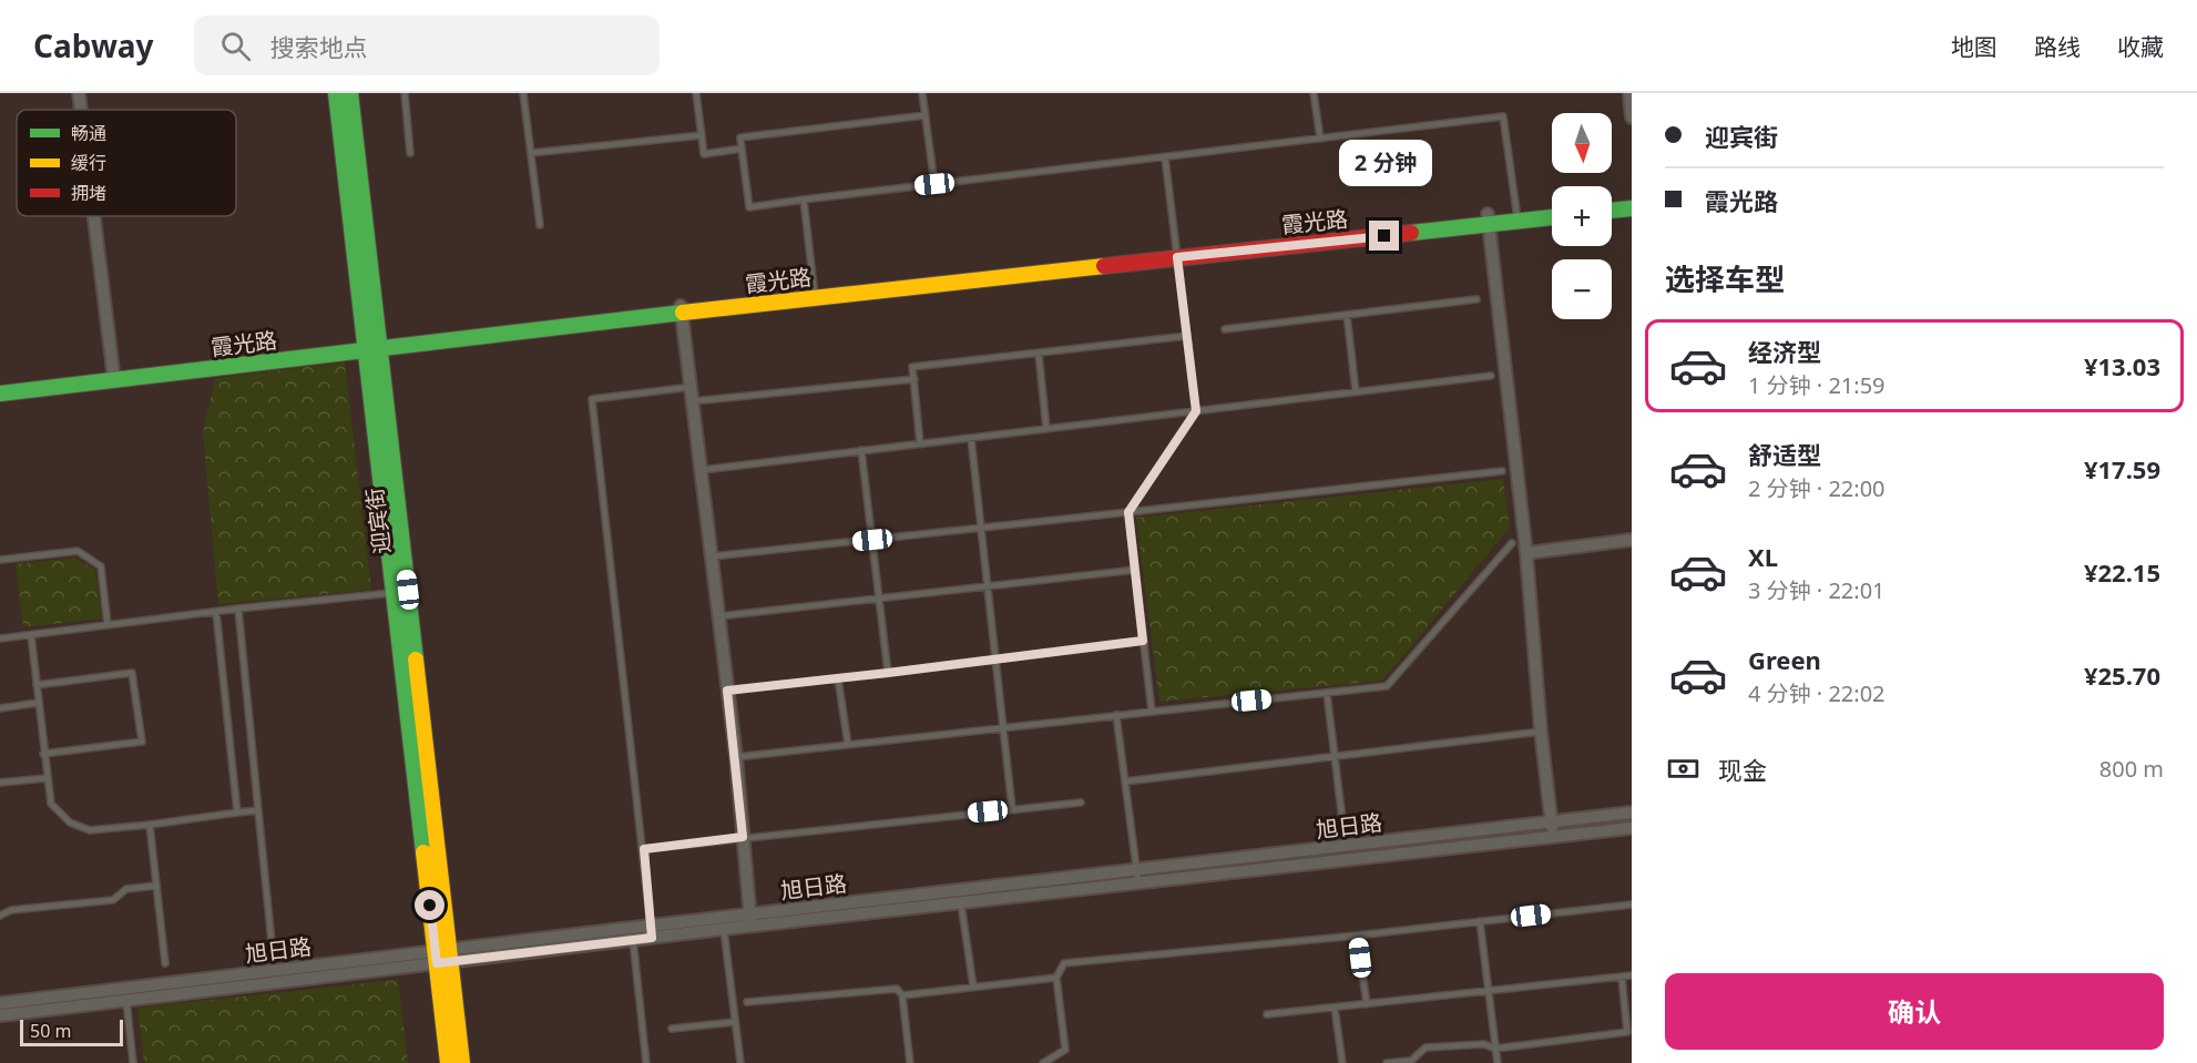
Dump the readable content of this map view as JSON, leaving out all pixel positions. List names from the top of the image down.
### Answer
{
  "streets": {
    "main road": ["霞光路", "迎宾街"],
    "street": ["旭日路"]
  },
  "crossings": [
    ["霞光路", "迎宾街"],
    ["迎宾街", "旭日路"]
  ],
  "legend": ["畅通", "缓行", "拥堵"],
  "scale_bar": "50 m",
  "north": "bottom",
  "page": {
    "header": "Cabway",
    "search": "搜索地点",
    "nav": ["地图", "路线", "收藏"],
    "banner": ["迎宾街", "霞光路"],
    "map_buttons": ["+", "−"],
    "bubble": "2 分钟",
    "heading": "选择车型",
    "list": [
      {
        "name": "经济型",
        "note": "1 分钟 · 21:59",
        "value": "¥13.03"
      },
      {
        "name": "舒适型",
        "note": "2 分钟 · 22:00",
        "value": "¥17.59"
      },
      {
        "name": "XL",
        "note": "3 分钟 · 22:01",
        "value": "¥22.15"
      },
      {
        "name": "Green",
        "note": "4 分钟 · 22:02",
        "value": "¥25.70"
      }
    ],
    "pay": ["现金", "800 m"],
    "buttons": "确认",
    "scale": "50 m"
  }
}
